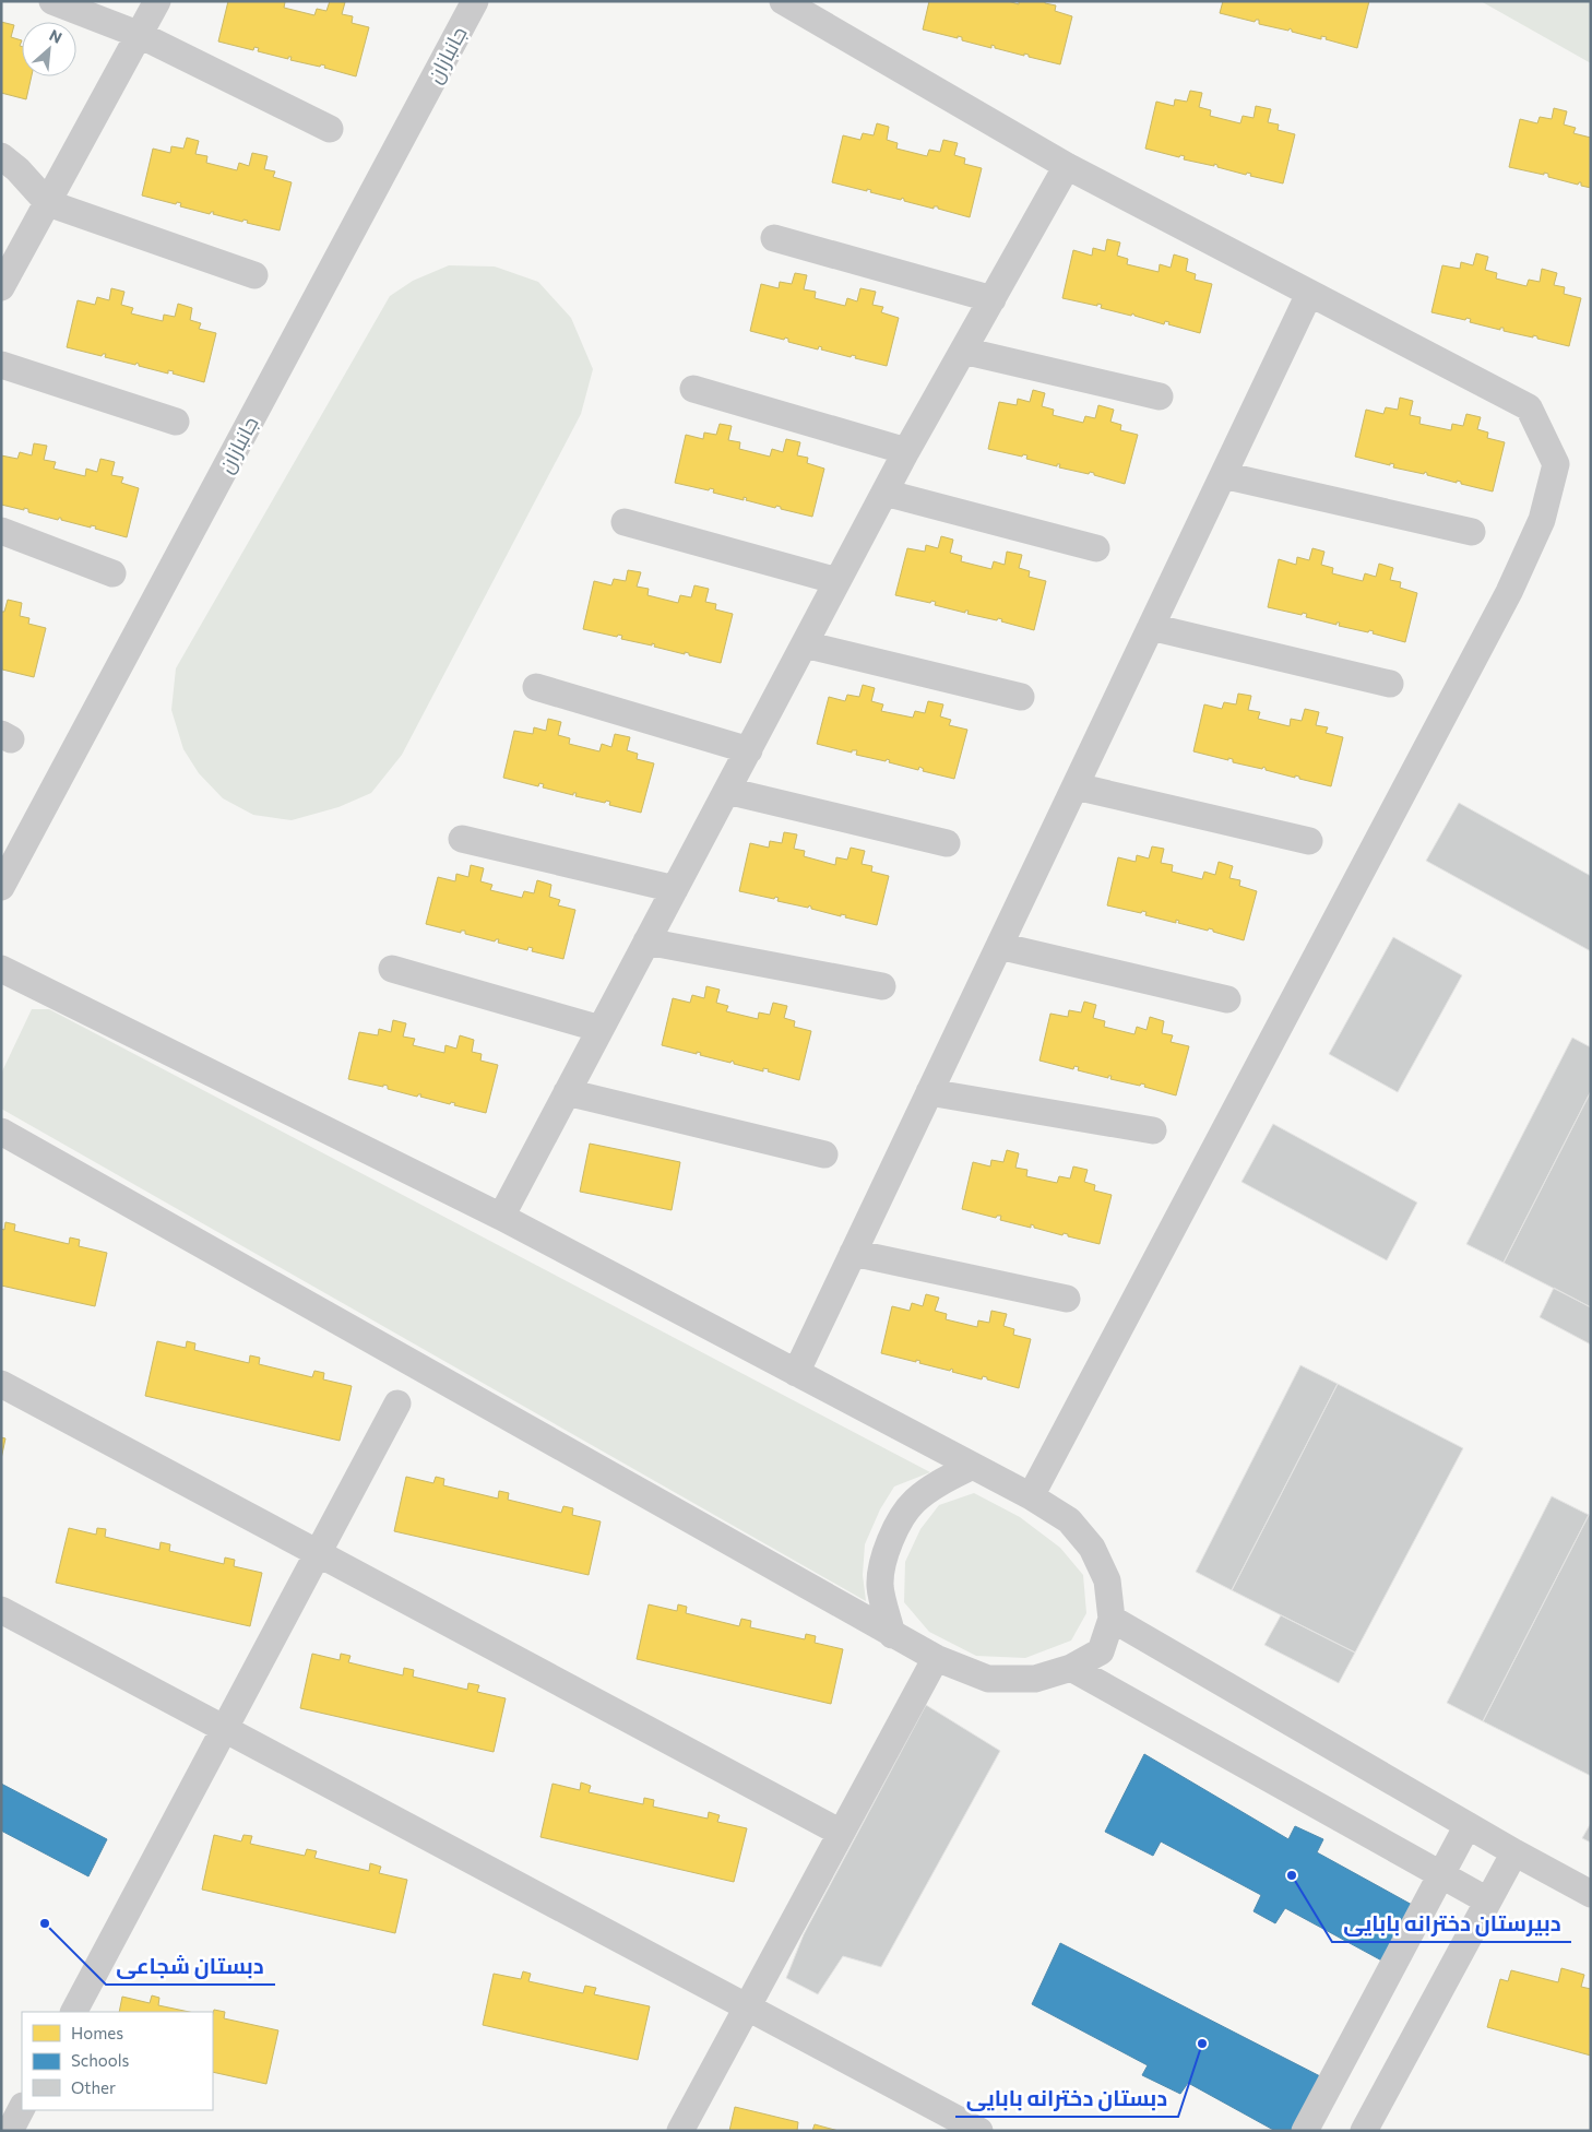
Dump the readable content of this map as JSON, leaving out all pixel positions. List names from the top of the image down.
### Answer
{
  "streets": {
    "street": ["جانبازان"]
  },
  "places": ["دبیرستان دخترانه بابایی", "دبستان شجاعی", "دبستان دخترانه بابایی"],
  "legend": ["Homes", "Schools", "Other"],
  "north": "top right"
}
